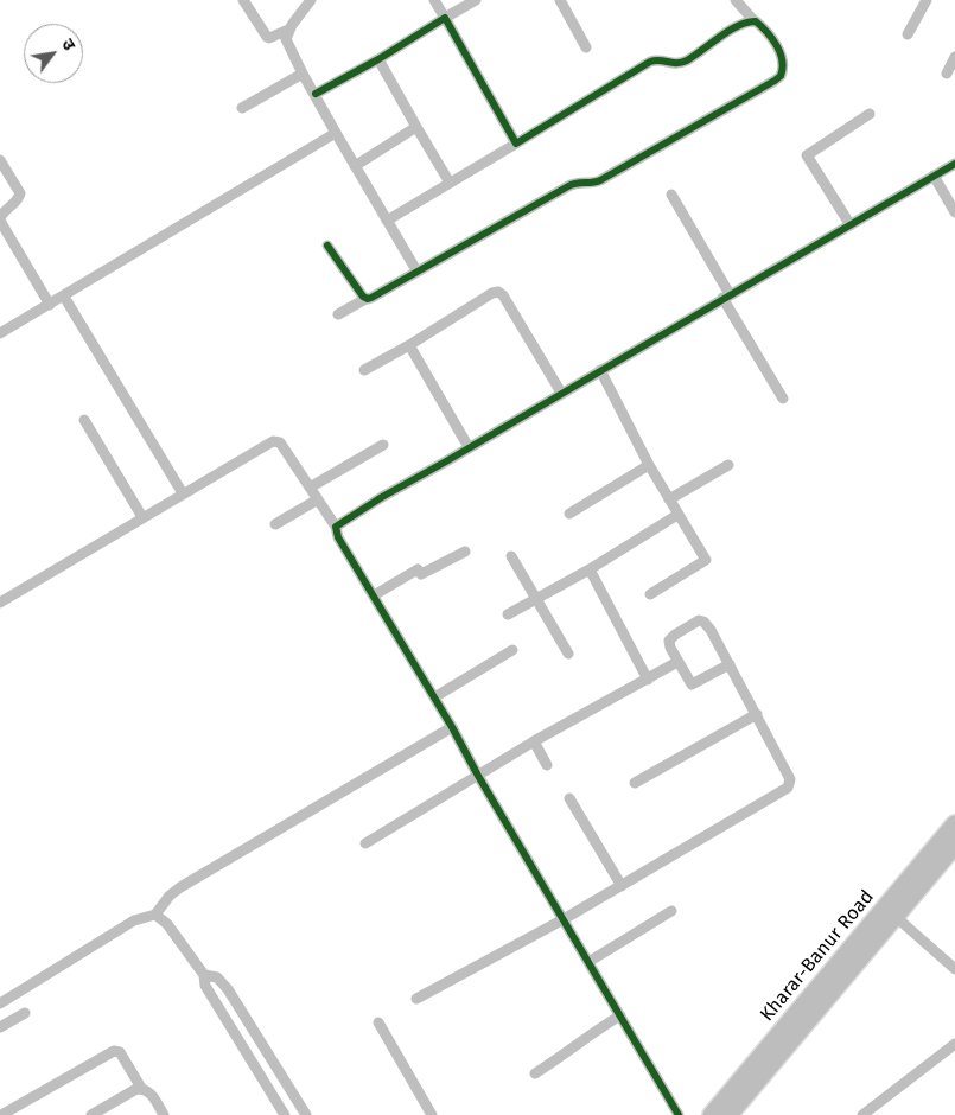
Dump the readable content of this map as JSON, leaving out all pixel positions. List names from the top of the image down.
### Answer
{
  "streets": {
    "highway": ["Kharar-Banur Road"]
  },
  "north": "top right"
}
